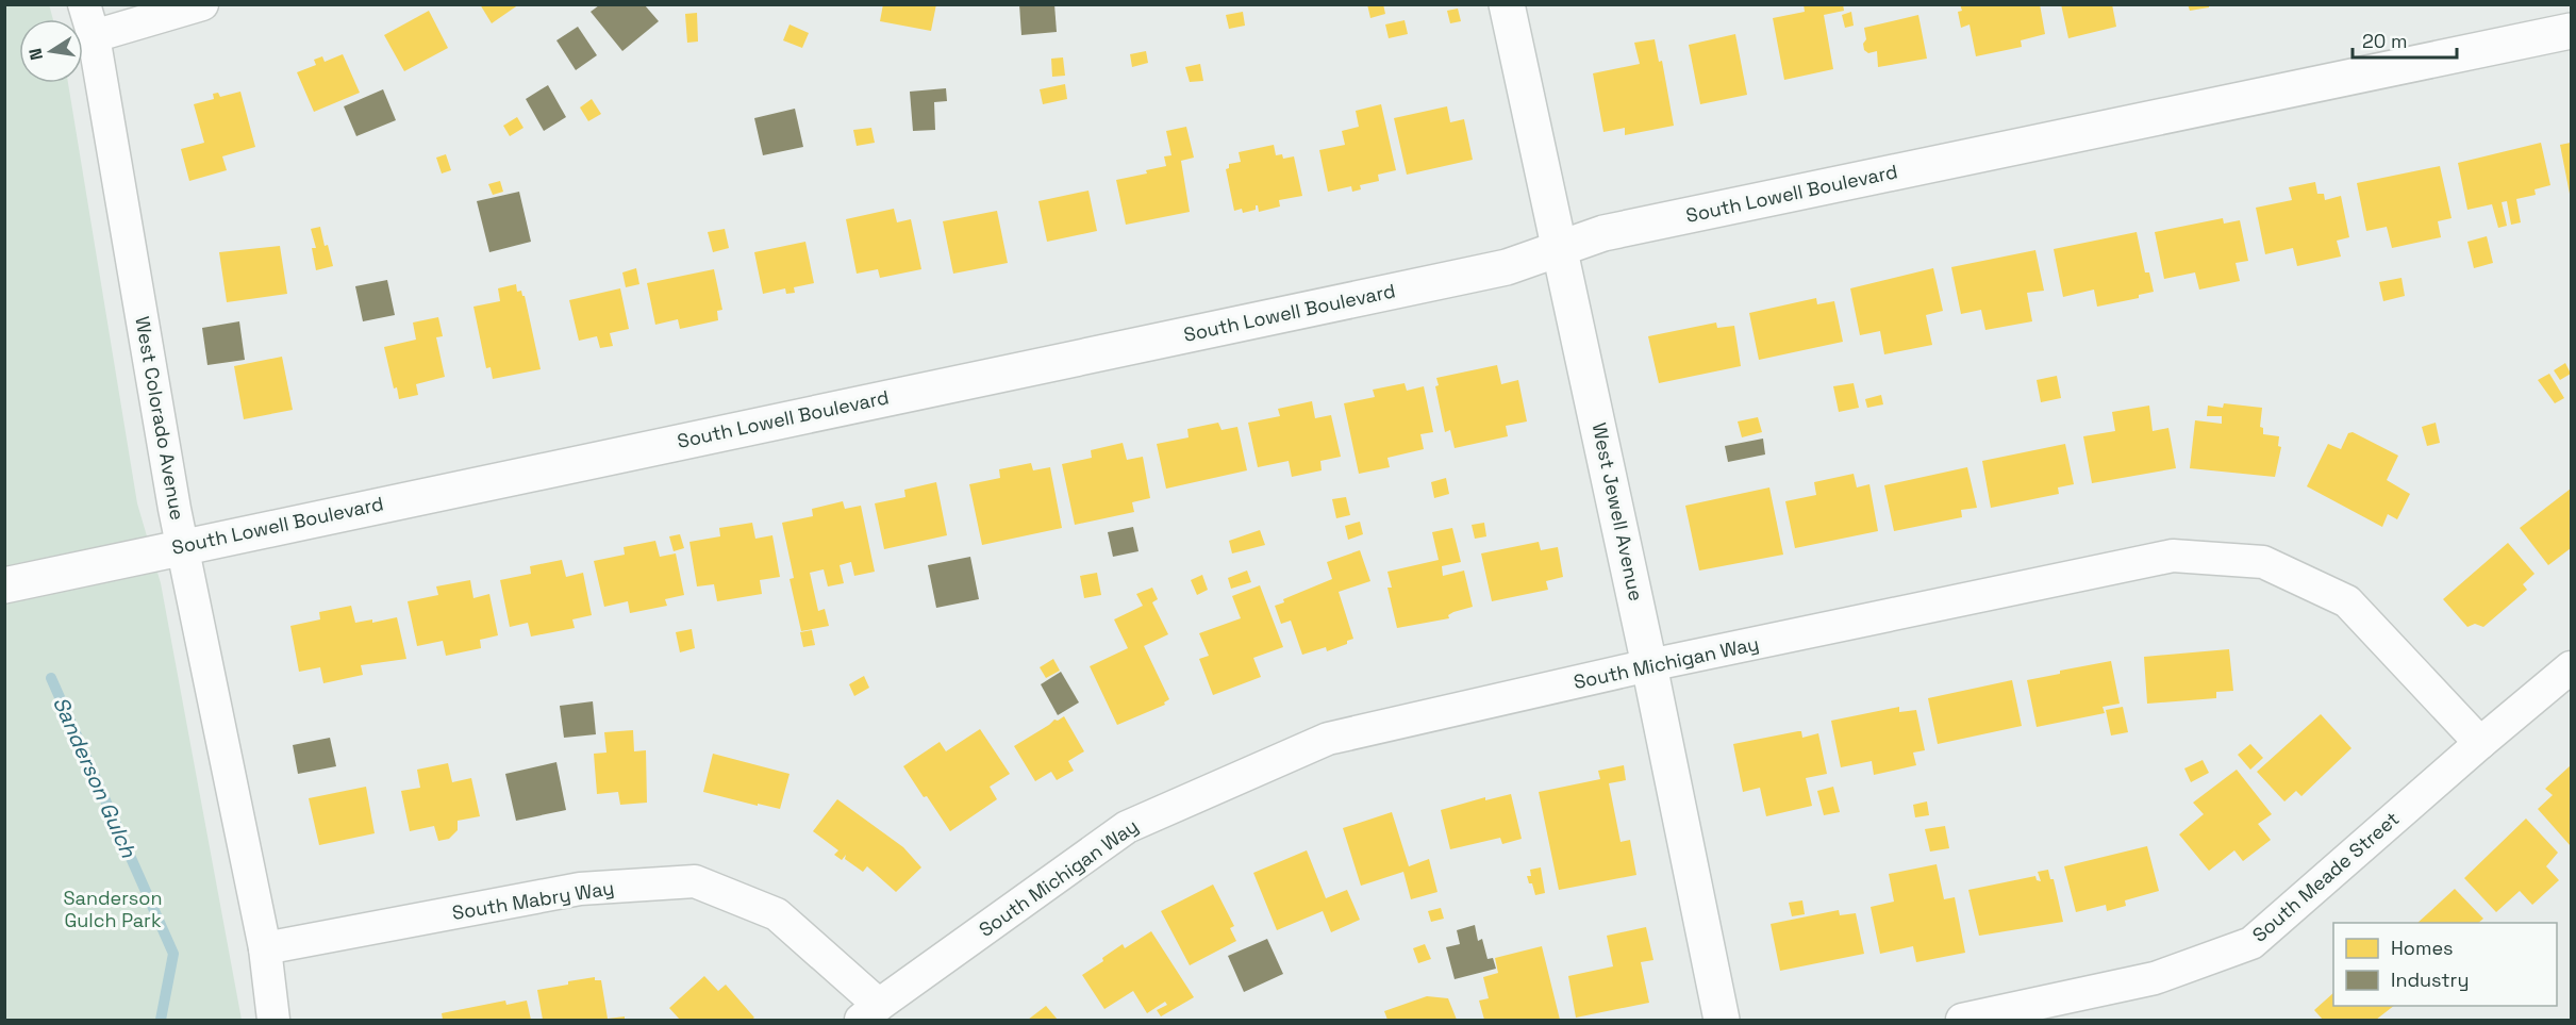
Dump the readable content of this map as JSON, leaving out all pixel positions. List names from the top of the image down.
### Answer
{
  "streets": {
    "street": [
      "South Lowell Boulevard",
      "West Colorado Avenue",
      "West Jewell Avenue",
      "South Michigan Way",
      "South Meade Street",
      "South Mabry Way"
    ]
  },
  "crossings": [
    ["South Lowell Boulevard", "West Colorado Avenue"],
    ["South Lowell Boulevard", "West Jewell Avenue"],
    ["West Colorado Avenue", "South Mabry Way"],
    ["West Jewell Avenue", "South Michigan Way"],
    ["South Michigan Way", "South Meade Street"],
    ["South Michigan Way", "South Mabry Way"]
  ],
  "water": ["Sanderson Gulch"],
  "parks": ["Sanderson Gulch Park"],
  "legend": ["Homes", "Industry"],
  "scale_bar": "20 m",
  "north": "left"
}
